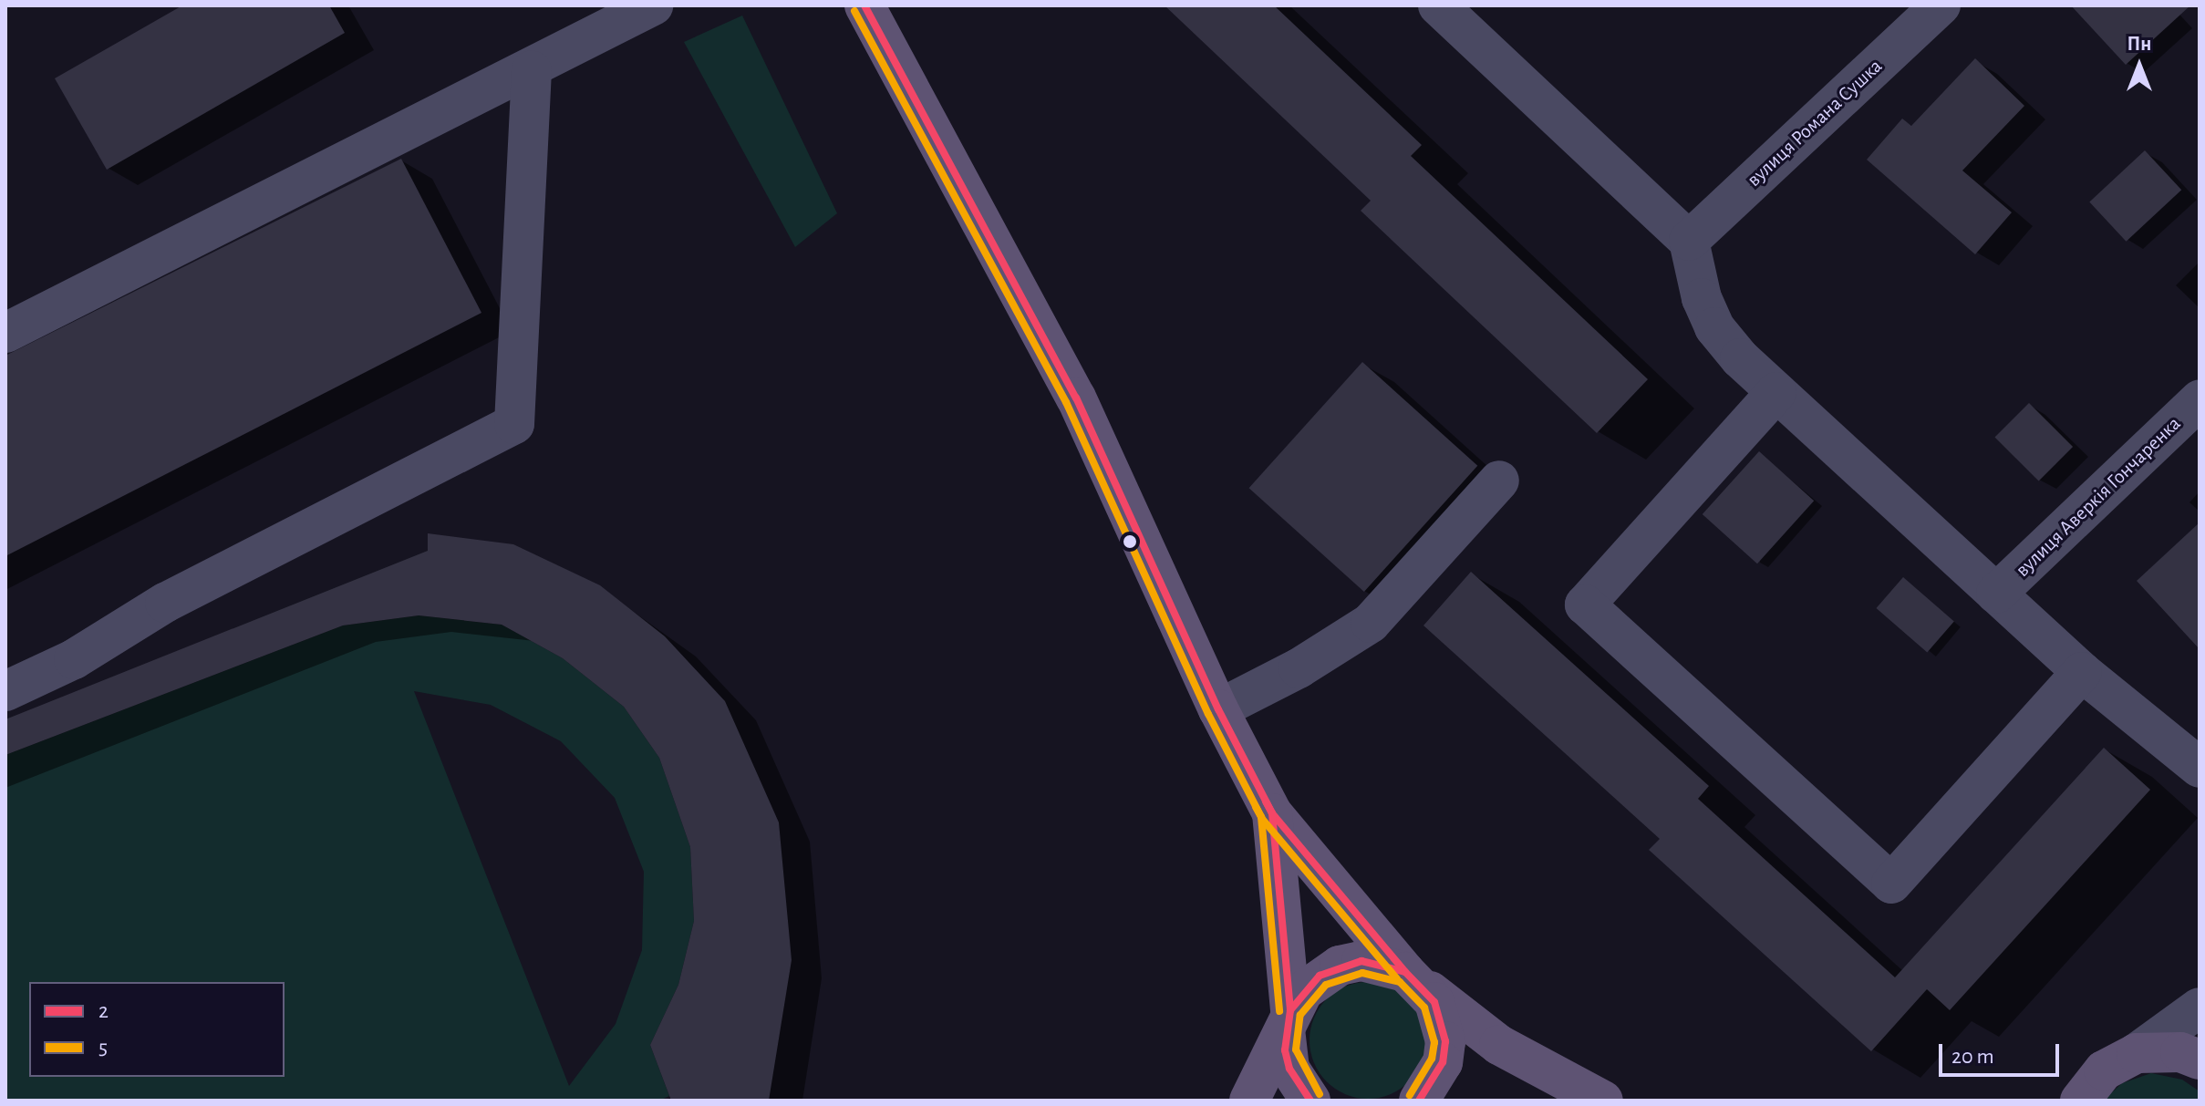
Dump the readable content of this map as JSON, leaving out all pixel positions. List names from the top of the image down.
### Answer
{
  "streets": {
    "street": ["вулиця Романа Сушка", "вулиця Аверкія Гончаренка"]
  },
  "lines": ["transit line 2", "transit line 5"],
  "legend": ["2", "5"],
  "scale_bar": "20 m",
  "north": "top"
}
